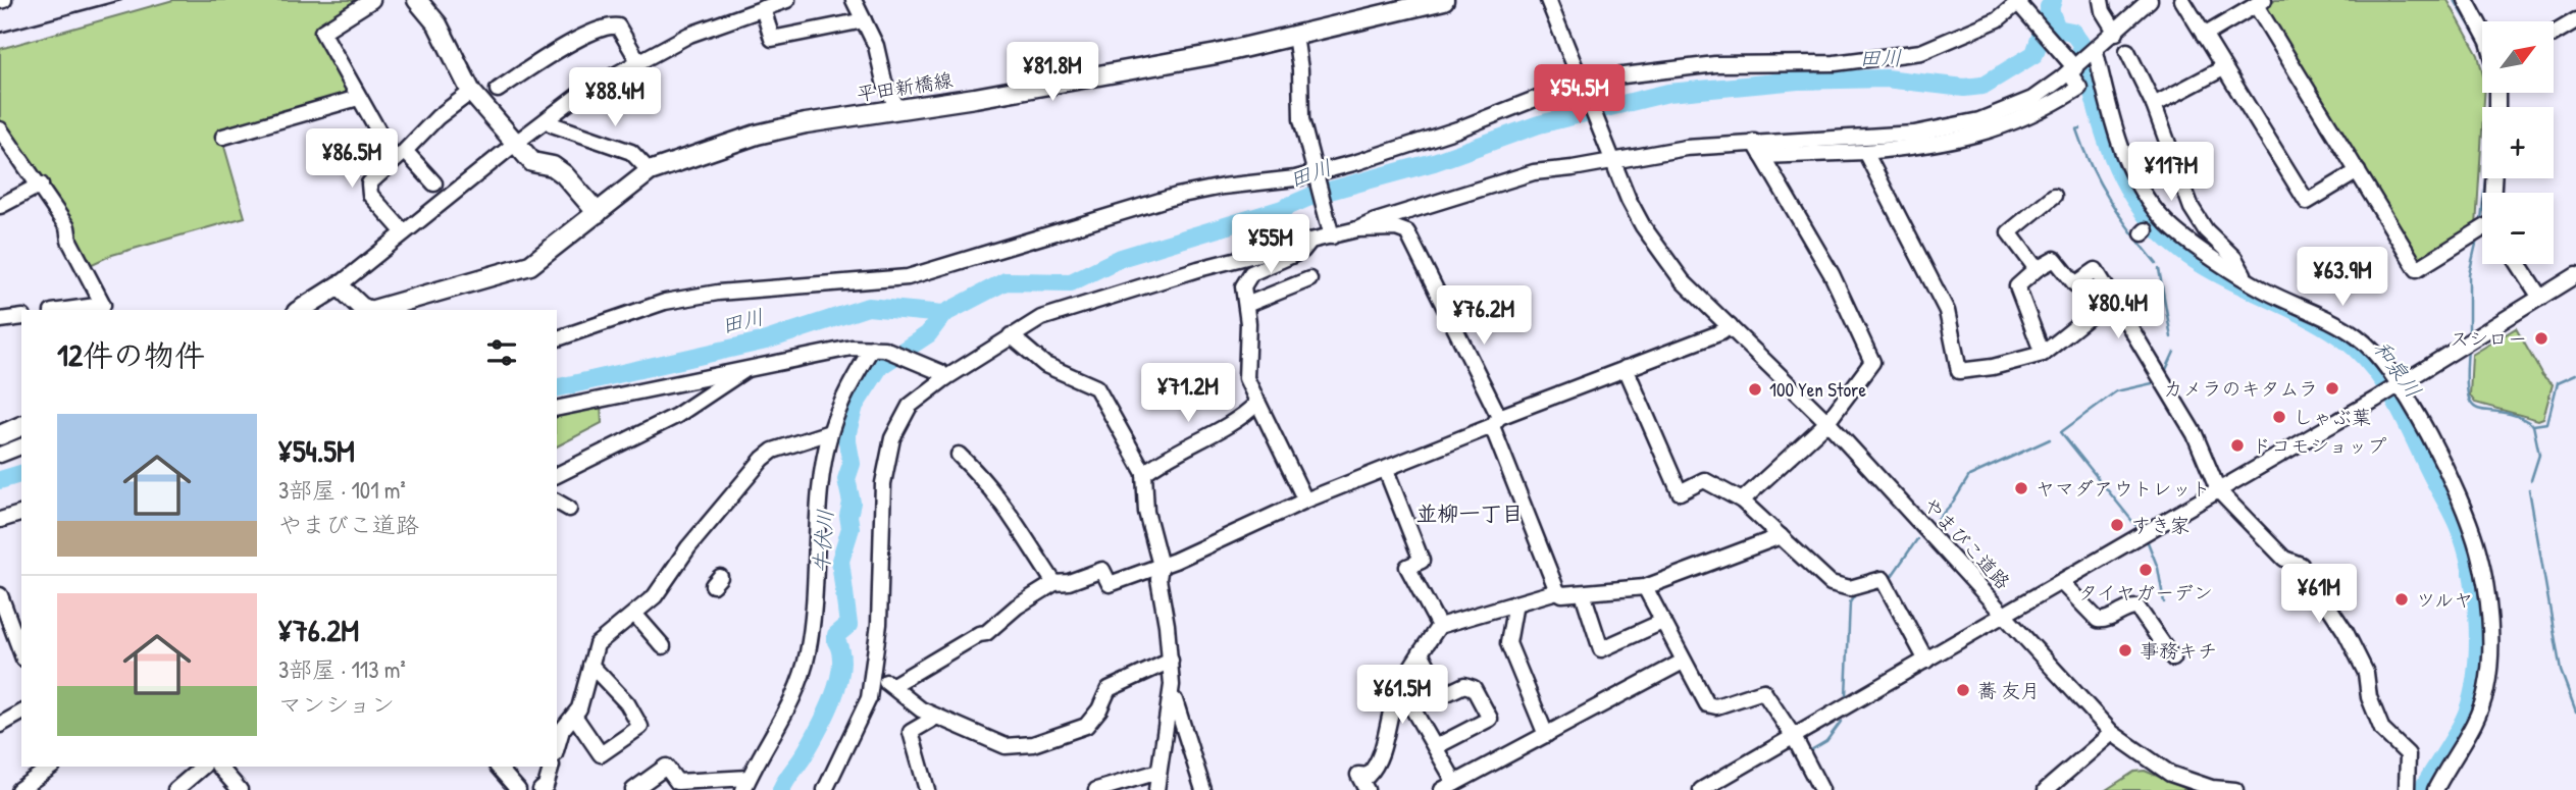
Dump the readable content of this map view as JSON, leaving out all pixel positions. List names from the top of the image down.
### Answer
{
  "streets": {
    "main road": ["平田新橋線"],
    "street": ["やまびこ道路"]
  },
  "districts": ["並柳一丁目"],
  "water": ["田川", "和泉川", "牛伏川"],
  "places": [
    "スシロー",
    "カメラのキタムラ",
    "100 Yen Store",
    "しゃぶ葉",
    "ドコモショップ",
    "ヤマダアウトレット",
    "すき家",
    "タイヤガーデン",
    "ツルヤ",
    "事務キチ",
    "蕎 友月"
  ],
  "north": "top right",
  "page": {
    "map_buttons": ["+", "−"],
    "price": [
      "¥81.8M",
      "¥54.5M",
      "¥88.4M",
      "¥86.5M",
      "¥117M",
      "¥55M",
      "¥63.9M",
      "¥80.4M",
      "¥76.2M",
      "¥71.2M",
      "¥61M",
      "¥61.5M"
    ],
    "heading": "12件の物件",
    "list": [
      {
        "name": "¥54.5M",
        "note": "3部屋 · 101 m² · やまびこ道路"
      },
      {
        "name": "¥76.2M",
        "note": "3部屋 · 113 m² · マンション"
      }
    ]
  }
}
